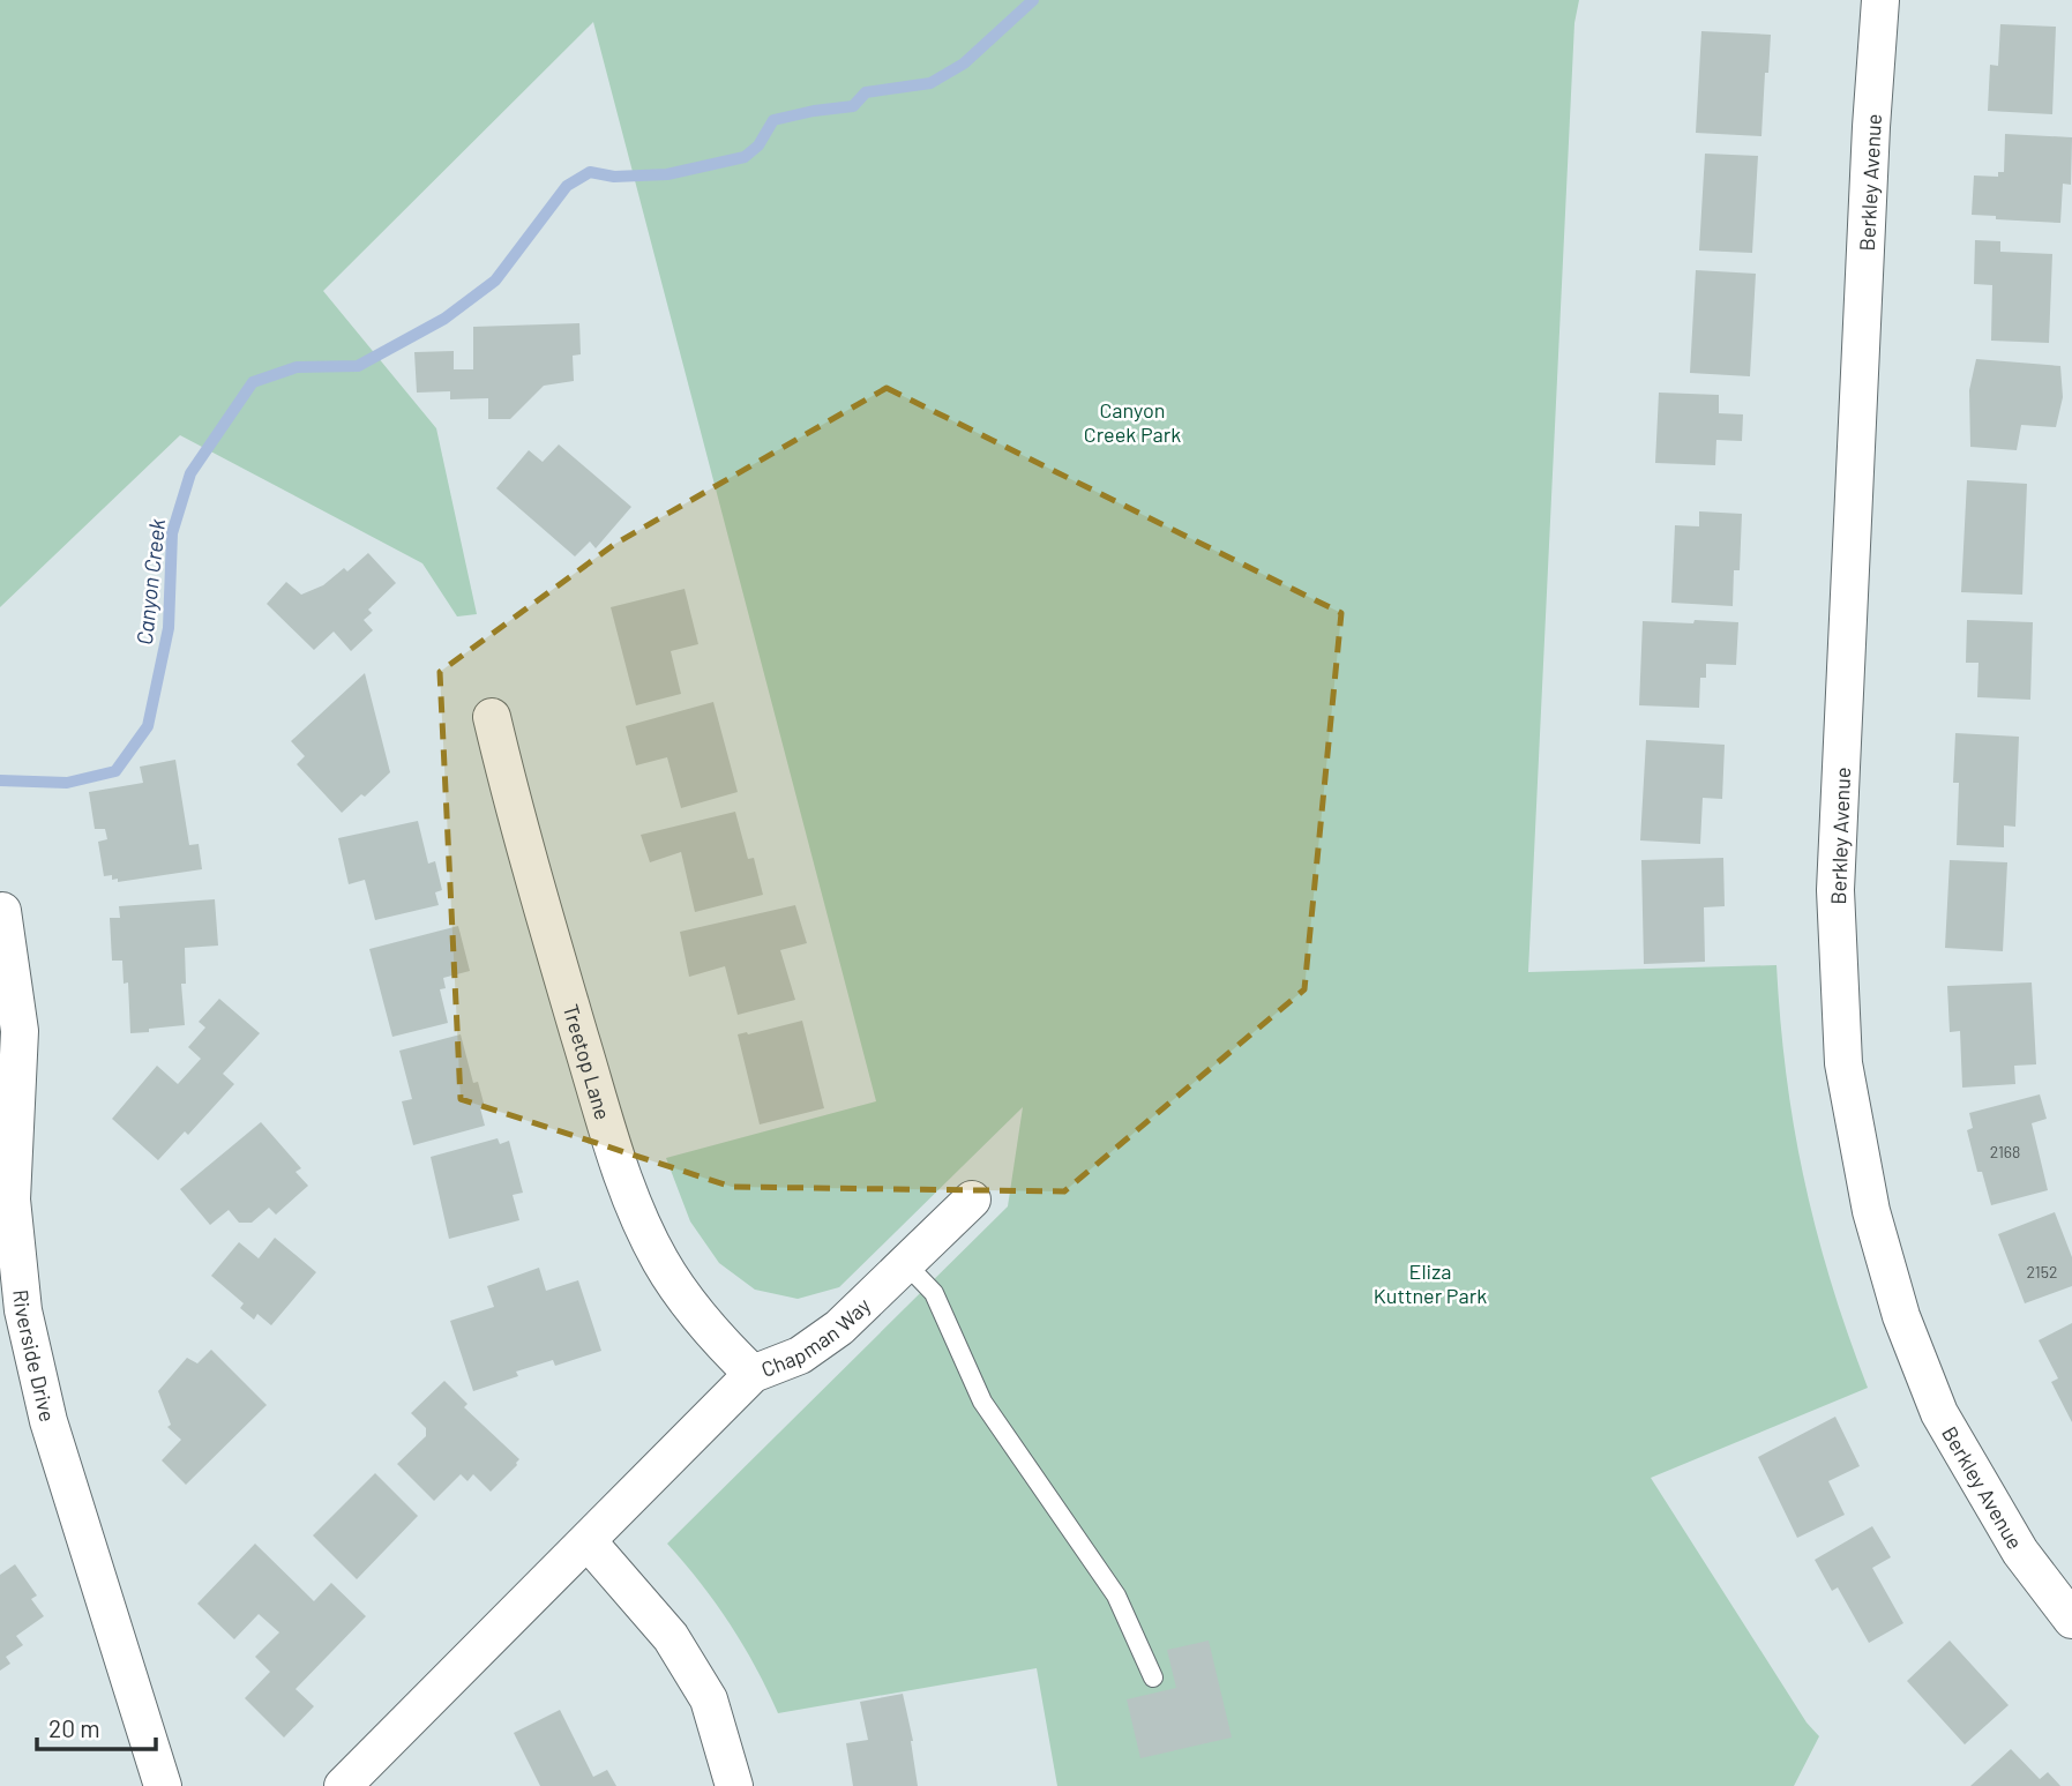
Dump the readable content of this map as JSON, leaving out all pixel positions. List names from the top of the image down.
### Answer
{
  "streets": {
    "street": [
      "Berkley Avenue",
      "Treetop Lane",
      "Chapman Way",
      "Riverside Drive"
    ]
  },
  "crossings": [
    ["Treetop Lane", "Chapman Way"]
  ],
  "water": ["Canyon Creek"],
  "parks": ["Canyon Creek Park", "Eliza Kuttner Park"],
  "house_numbers": ["2168", "2152"],
  "scale_bar": "20 m"
}
